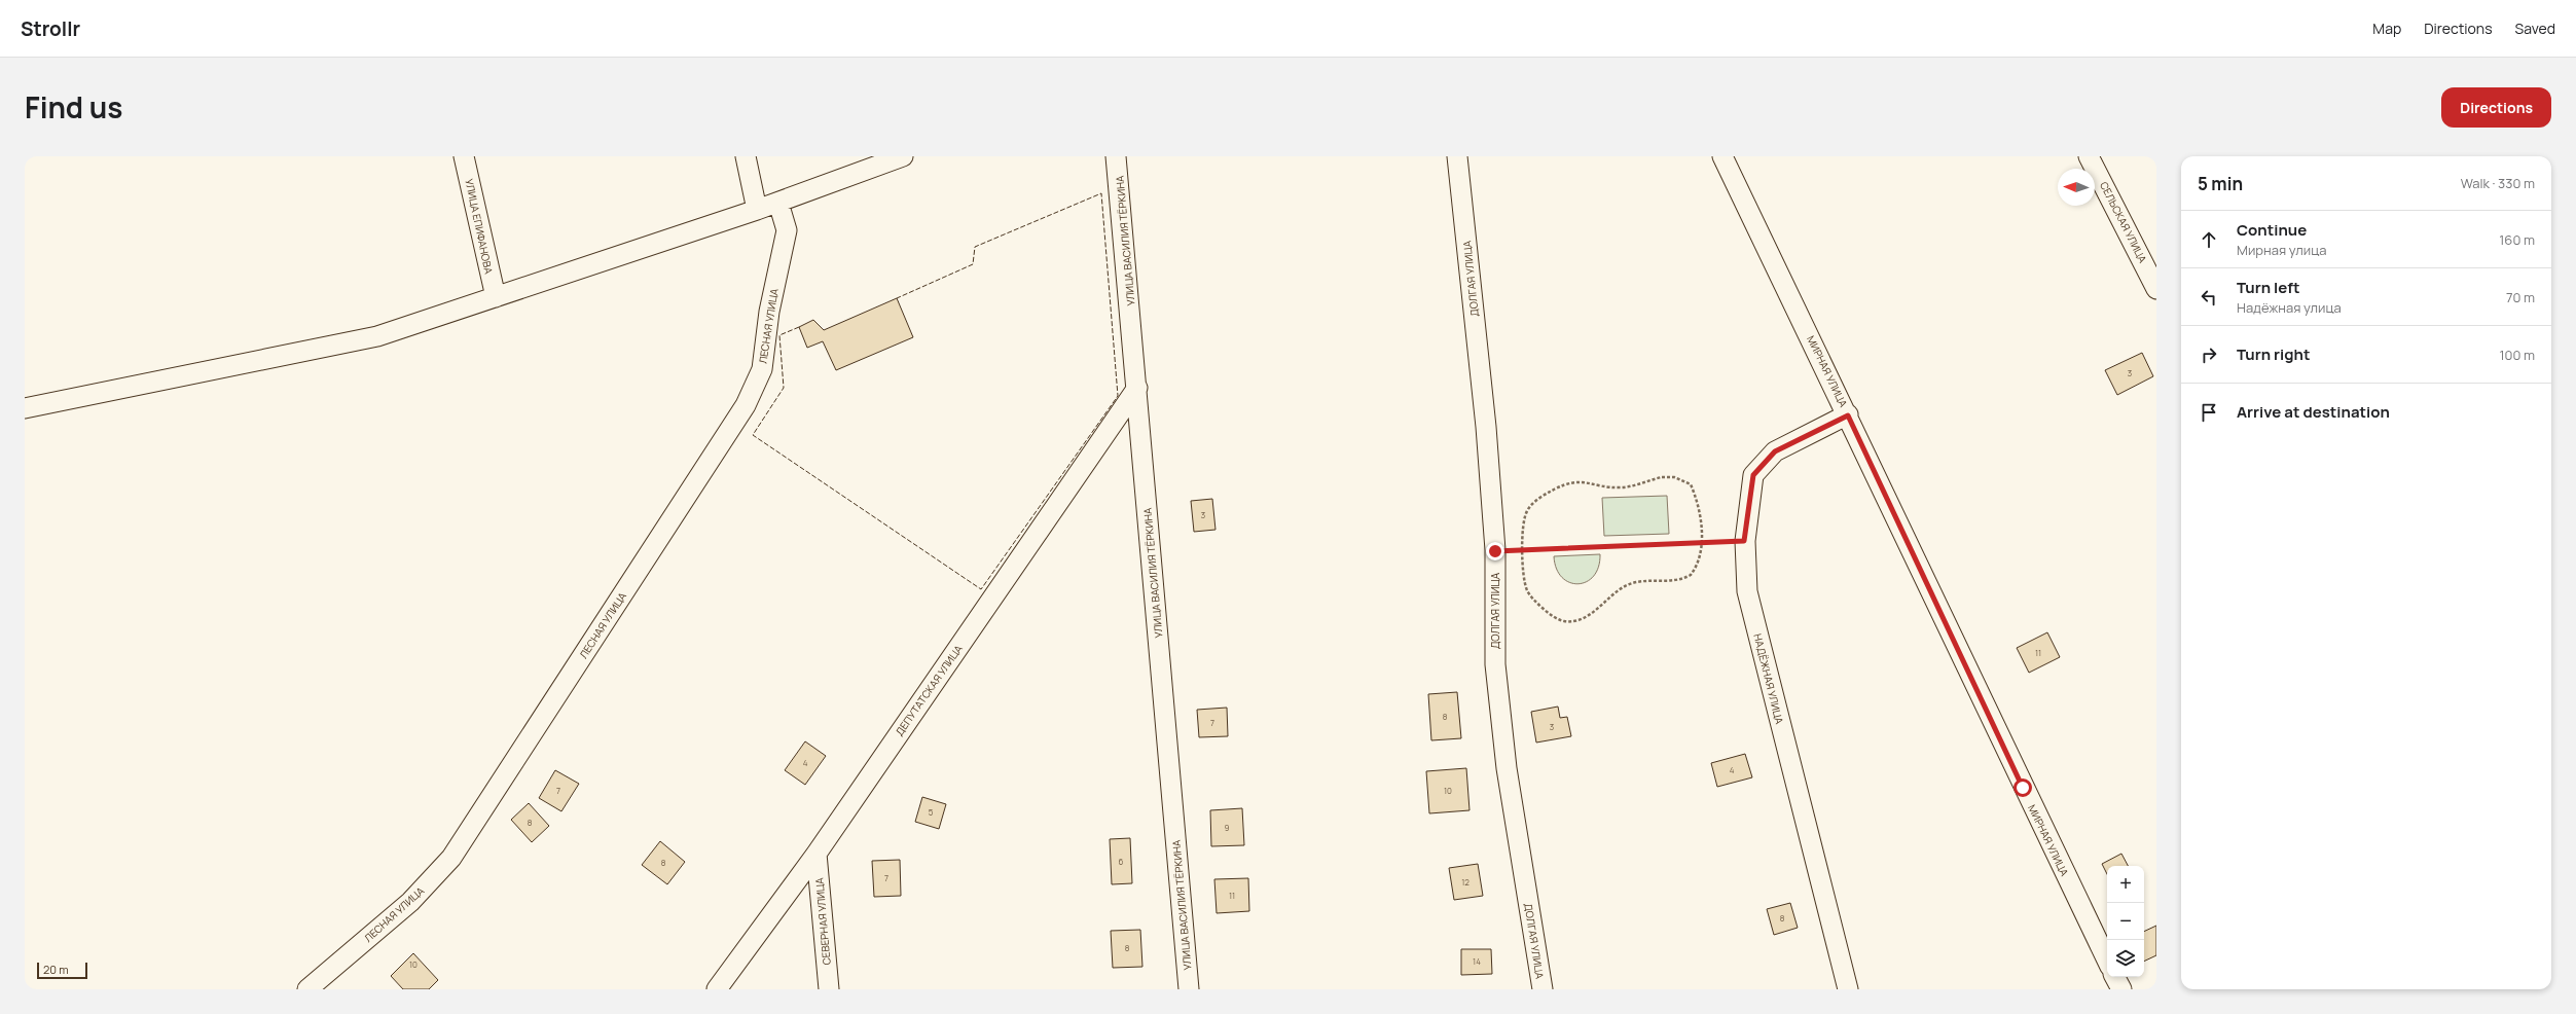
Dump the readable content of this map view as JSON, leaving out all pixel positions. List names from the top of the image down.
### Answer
{
  "streets": {
    "street": [
      "СЕЛЬСКАЯ УЛИЦА",
      "УЛИЦА ЕПИФАНОВА",
      "УЛИЦА ВАСИЛИЯ ТЁРКИНА",
      "ДОЛГАЯ УЛИЦА",
      "ЛЕСНАЯ УЛИЦА",
      "МИРНАЯ УЛИЦА",
      "НАДЁЖНАЯ УЛИЦА",
      "ДЕПУТАТСКАЯ УЛИЦА",
      "СЕВЕРНАЯ УЛИЦА"
    ]
  },
  "crossings": [
    ["УЛИЦА ВАСИЛИЯ ТЁРКИНА", "ДЕПУТАТСКАЯ УЛИЦА"],
    ["МИРНАЯ УЛИЦА", "НАДЁЖНАЯ УЛИЦА"],
    ["ДЕПУТАТСКАЯ УЛИЦА", "СЕВЕРНАЯ УЛИЦА"]
  ],
  "house_numbers": [
    "3",
    "3",
    "11",
    "8",
    "7",
    "3",
    "4",
    "4",
    "7",
    "10",
    "5",
    "8",
    "9",
    "6",
    "8",
    "7",
    "12",
    "11",
    "8",
    "8",
    "14",
    "10"
  ],
  "scale_bar": "20 m",
  "north": "left",
  "page": {
    "header": "Strollr",
    "nav": ["Map", "Directions", "Saved"],
    "title": "Find us",
    "buttons": "Directions",
    "heading": ["5 min", "Walk · 330 m"],
    "list": [
      ["Continue", "Мирная улица", "160 m"],
      ["Turn left", "Надёжная улица", "70 m"],
      ["Turn right", "100 m"],
      "Arrive at destination"
    ],
    "map_buttons": ["+", "−"],
    "scale": "20 m"
  }
}
